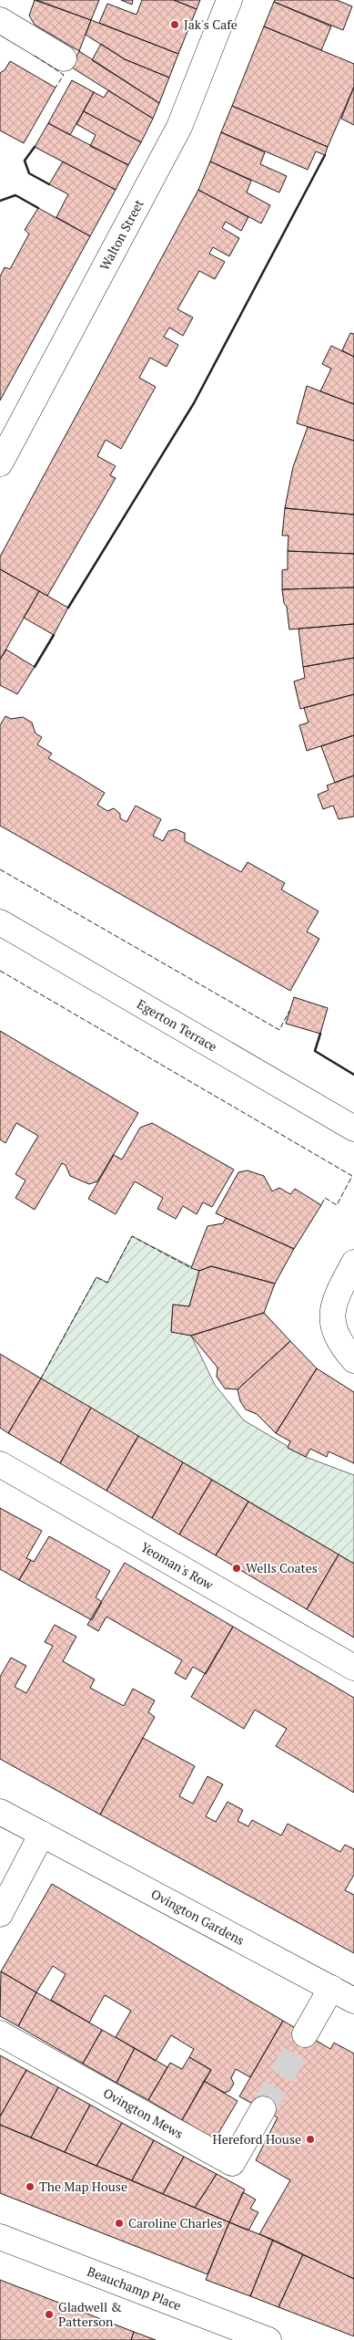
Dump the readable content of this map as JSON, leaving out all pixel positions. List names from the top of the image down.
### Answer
{
  "streets": {
    "street": [
      "Walton Street",
      "Egerton Terrace",
      "Yeoman's Row",
      "Ovington Gardens",
      "Ovington Mews",
      "Beauchamp Place"
    ]
  },
  "places": [
    "Jak's Cafe",
    "Wells Coates",
    "Hereford House",
    "The Map House",
    "Caroline Charles",
    "Gladwell & Patterson"
  ]
}
